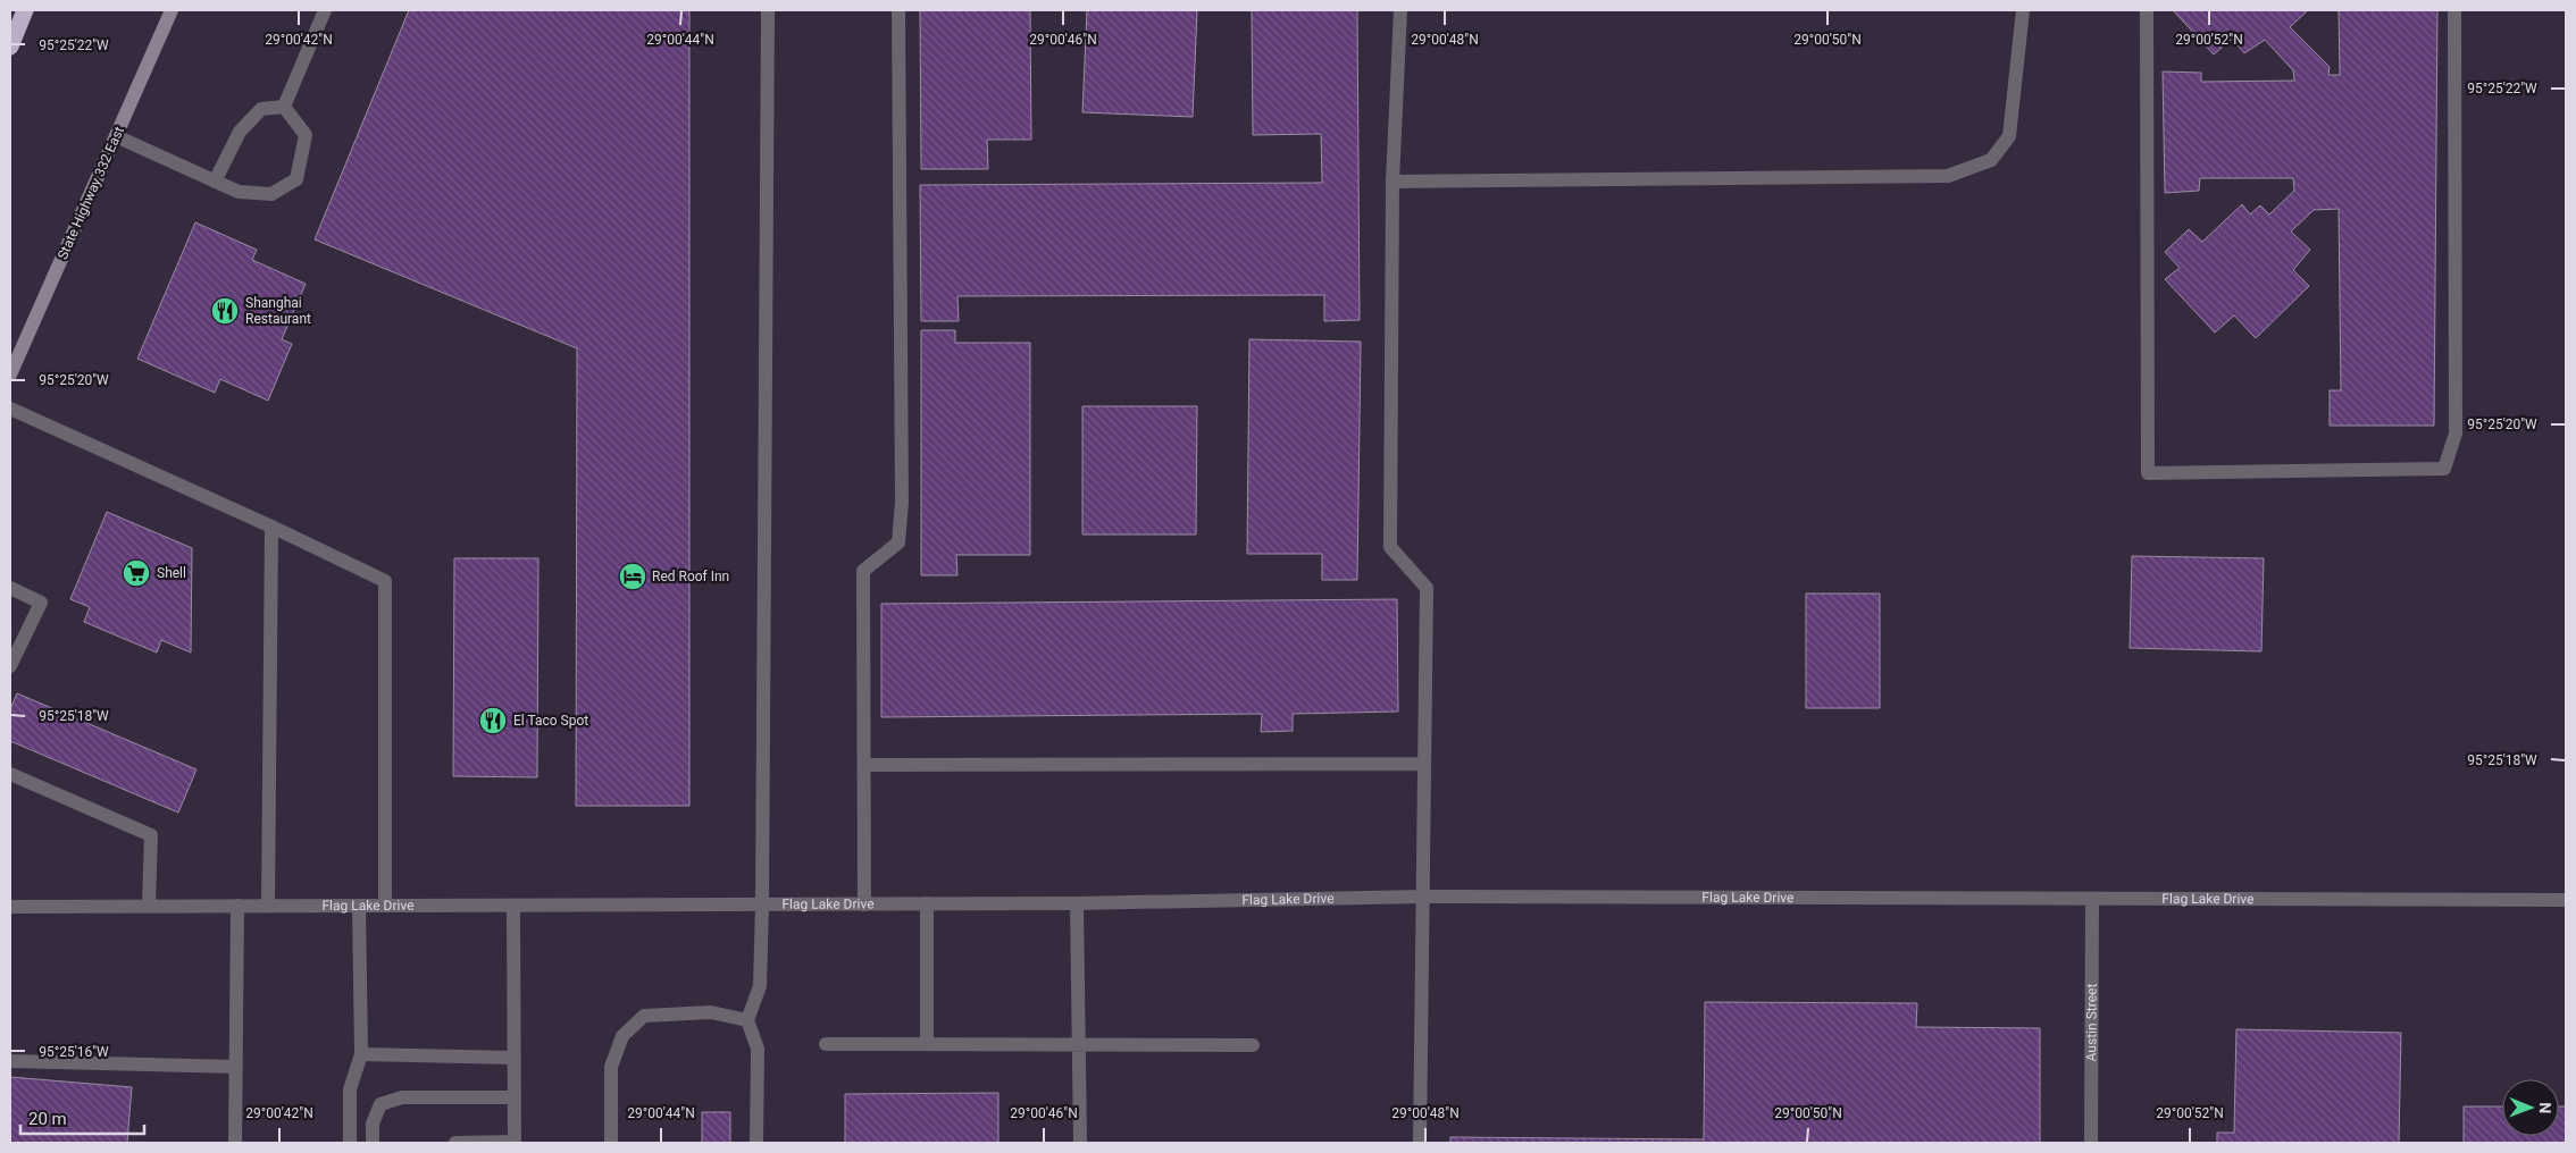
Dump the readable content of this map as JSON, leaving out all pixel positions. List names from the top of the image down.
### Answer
{
  "streets": {
    "main road": ["State Highway 332 East"],
    "street": ["Flag Lake Drive", "Austin Street"]
  },
  "crossings": [
    ["Flag Lake Drive", "Austin Street"]
  ],
  "places": {
    "restaurant": ["Shanghai Restaurant", "El Taco Spot"],
    "supermarket": ["Shell"],
    "hotel": ["Red Roof Inn"]
  },
  "scale_bar": "20 m",
  "north": "right",
  "coordinates": [
    "29°00'42\"N",
    "29°00'44\"N",
    "29°00'46\"N",
    "29°00'48\"N",
    "29°00'50\"N",
    "29°00'52\"N",
    "95°25'22\"W",
    "95°25'20\"W",
    "95°25'18\"W",
    "95°25'16\"W"
  ]
}
